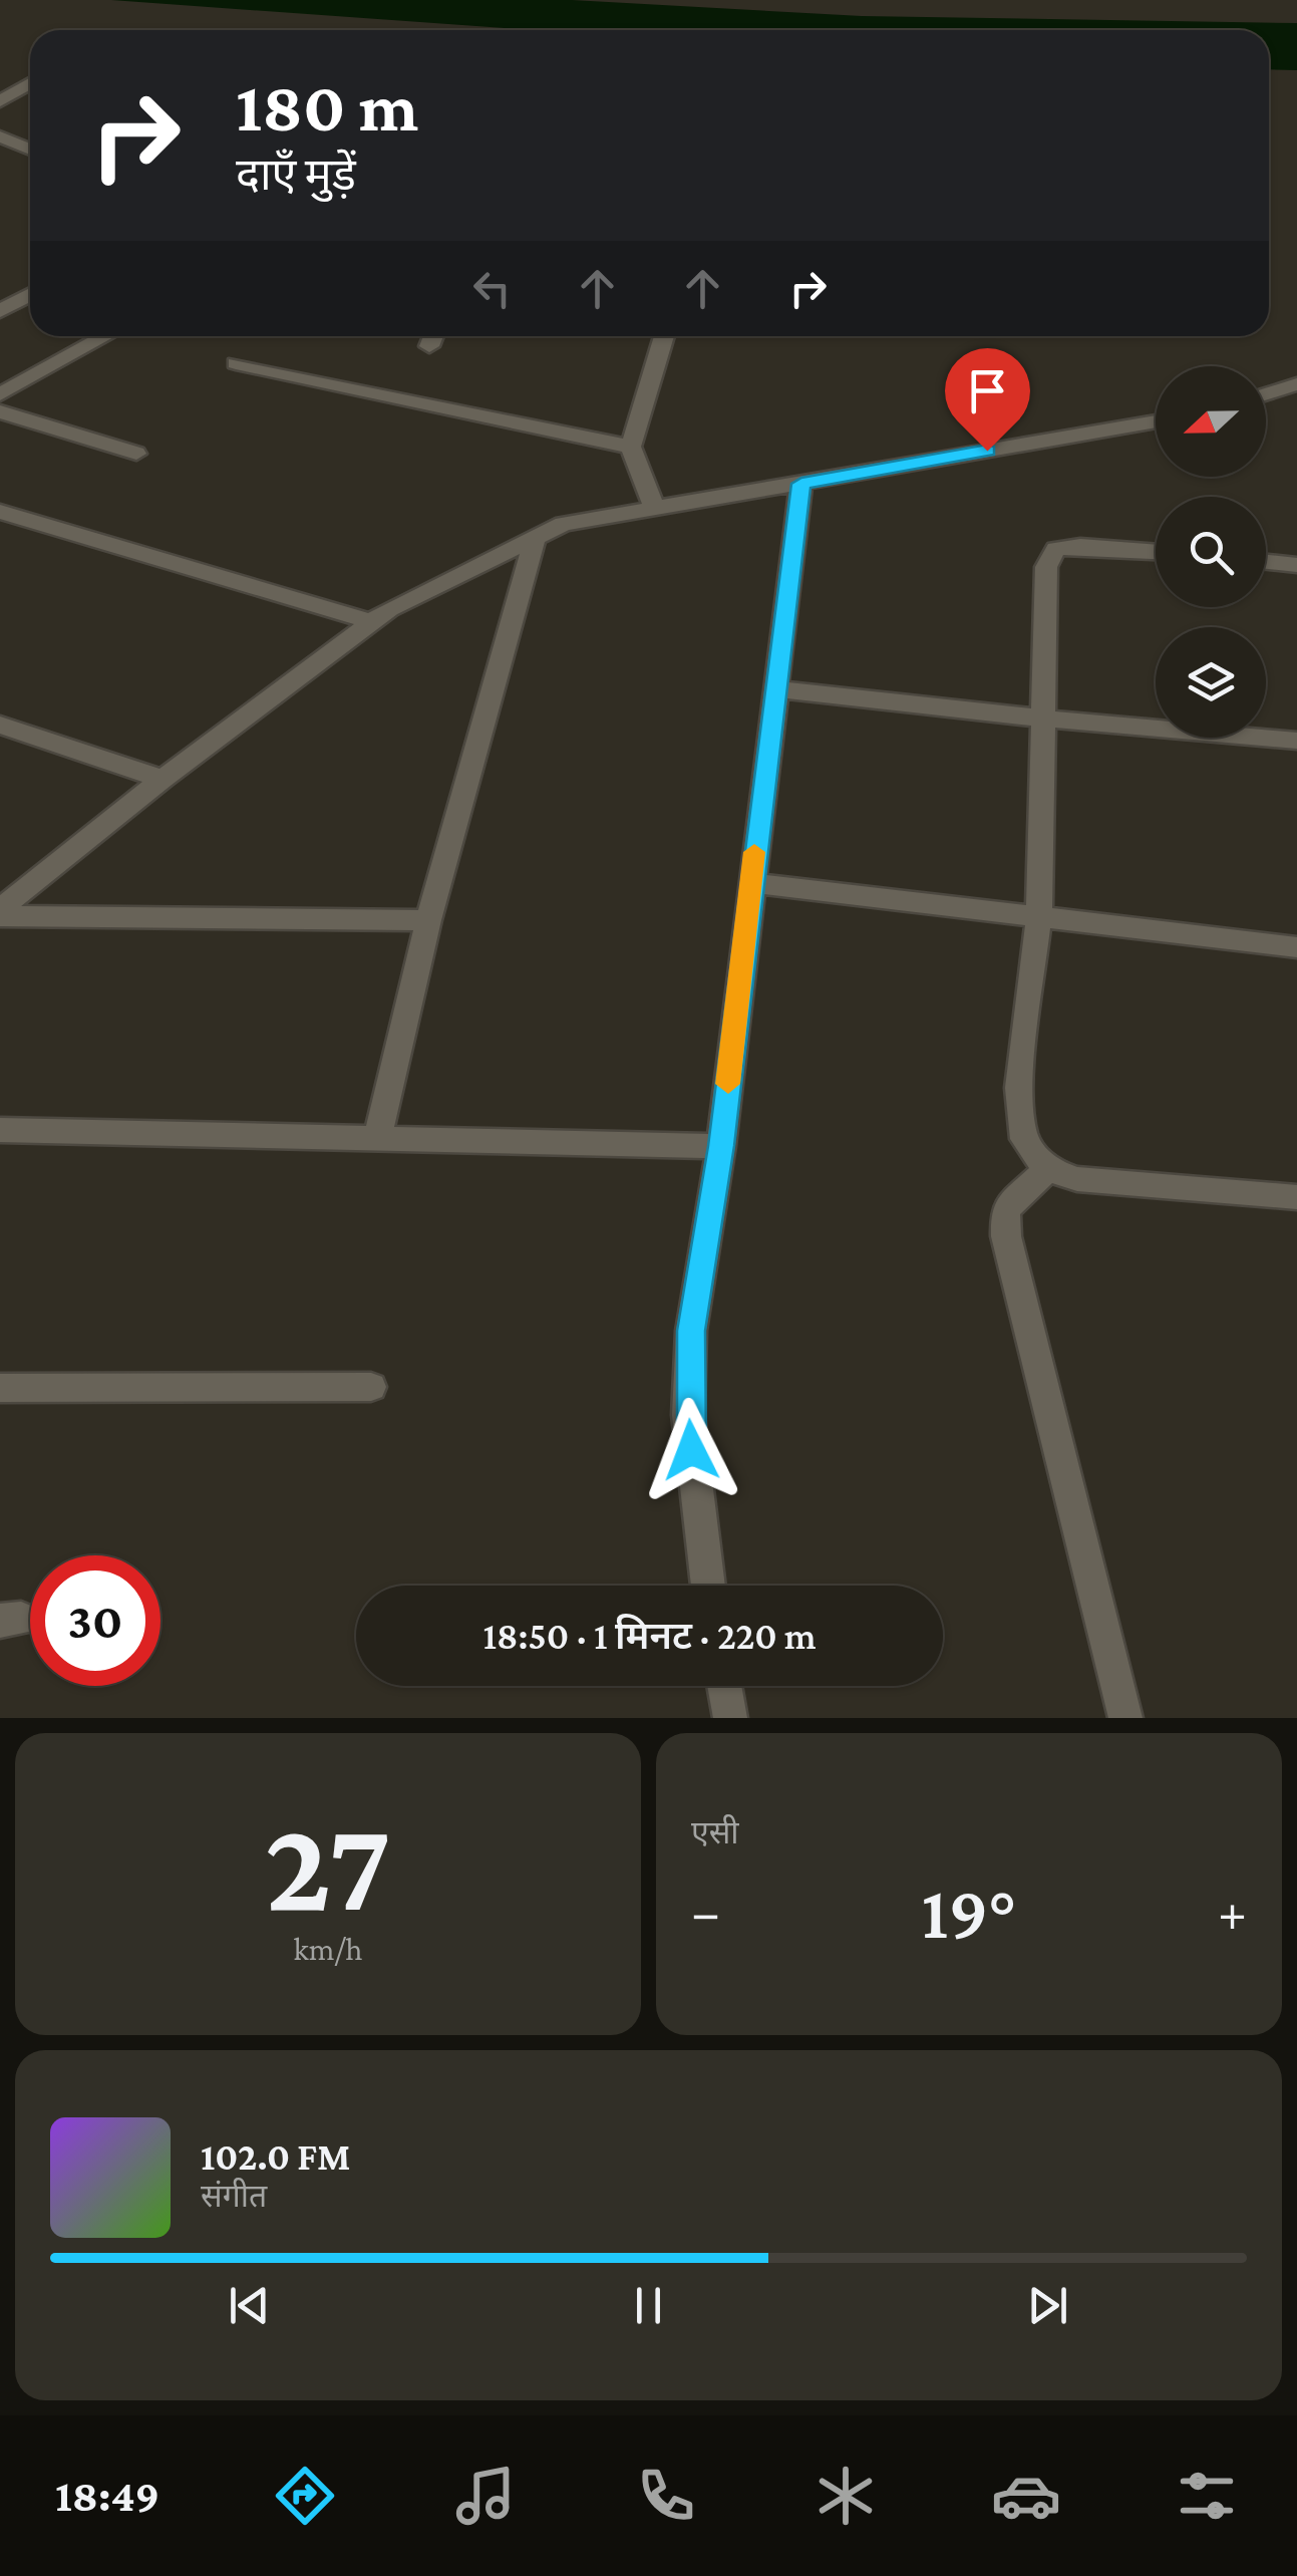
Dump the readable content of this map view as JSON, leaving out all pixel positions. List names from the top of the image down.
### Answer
{
  "north": "left",
  "page": {
    "turn": ["180 m", "दाएँ मुड़ें"],
    "limit": "30",
    "trip": "18:50 · 1 मिनट · 220 m",
    "tile": [
      ["27", "km/h"],
      "एसी"
    ],
    "heat": ["−", "19°", "+"],
    "song": ["102.0 FM", "संगीत"],
    "tabs": "18:49"
  }
}
